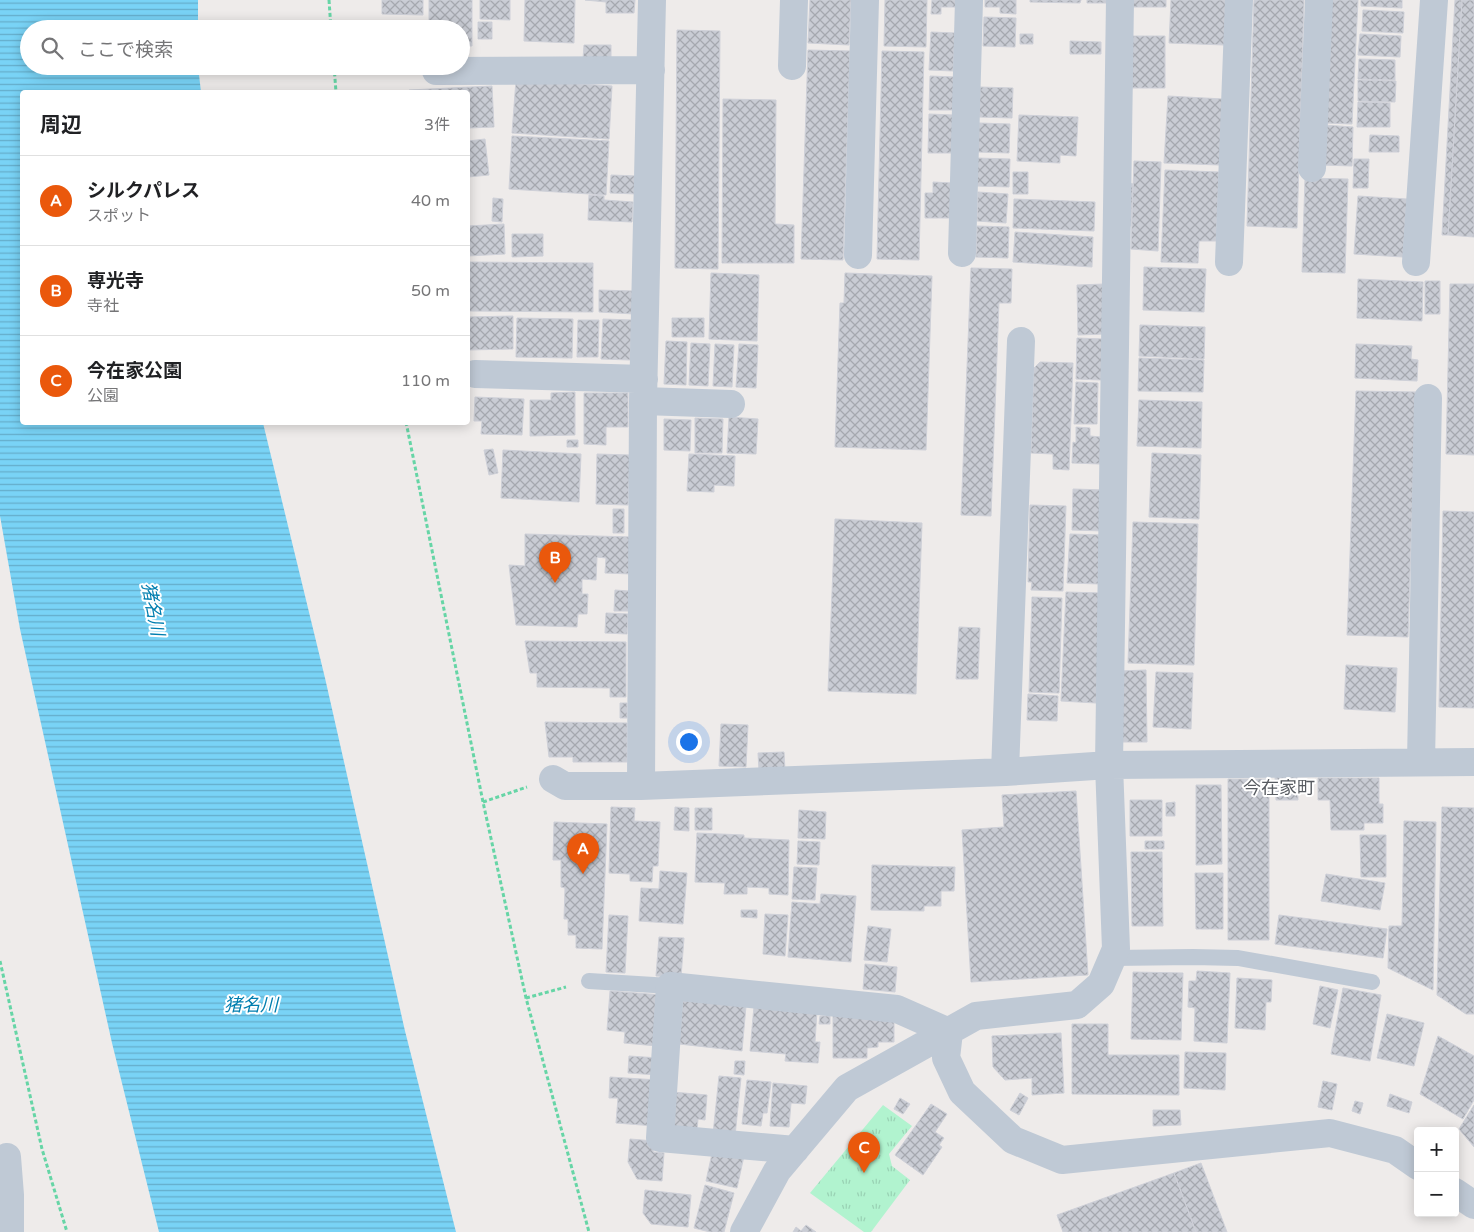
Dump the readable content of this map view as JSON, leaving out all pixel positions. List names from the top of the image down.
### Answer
{
  "districts": ["今在家町"],
  "water": ["猪名川"],
  "page": {
    "search": "ここで検索",
    "heading": ["周辺", "3件"],
    "list": [
      {
        "mark": "A",
        "name": "シルクパレス",
        "note": "スポット",
        "value": "40 m"
      },
      {
        "mark": "B",
        "name": "専光寺",
        "note": "寺社",
        "value": "50 m"
      },
      {
        "mark": "C",
        "name": "今在家公園",
        "note": "公園",
        "value": "110 m"
      }
    ],
    "pins": ["B", "A", "C"],
    "map_buttons": ["+", "−"]
  }
}
